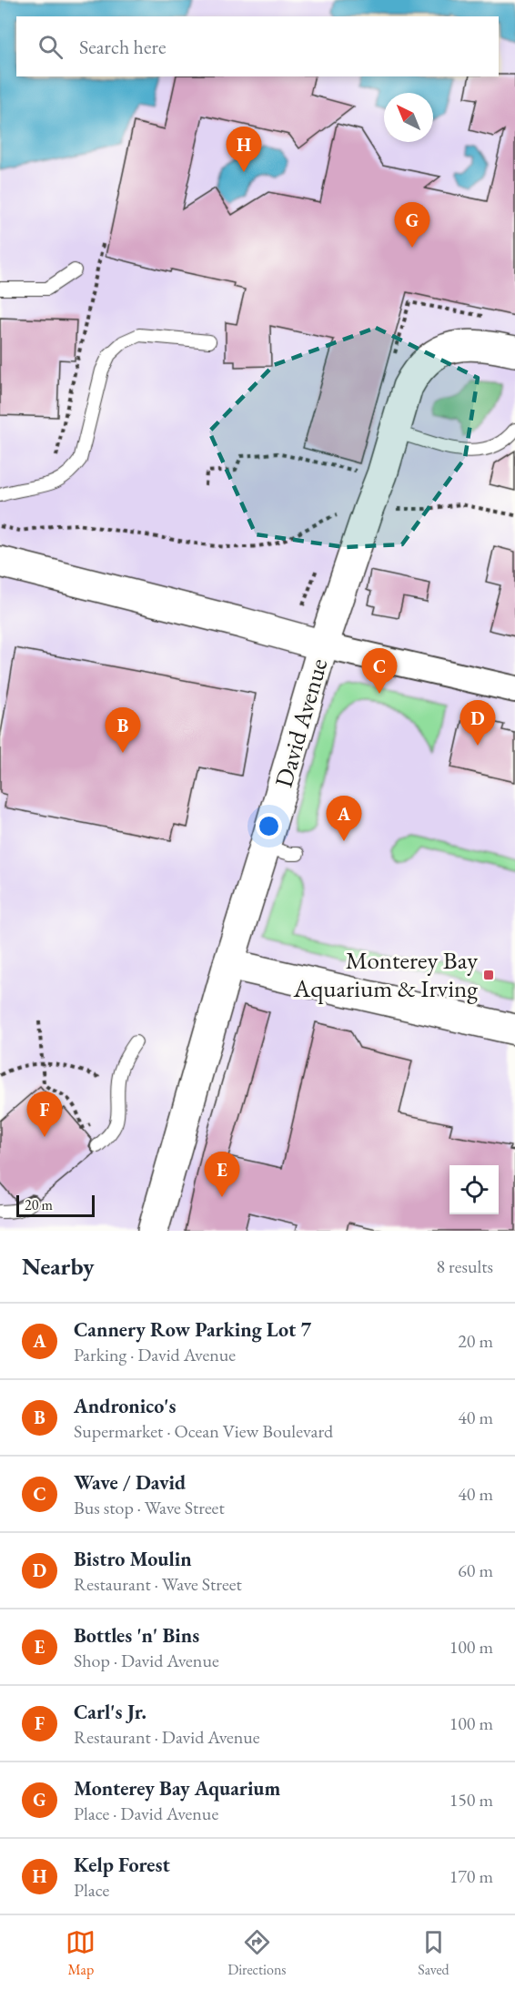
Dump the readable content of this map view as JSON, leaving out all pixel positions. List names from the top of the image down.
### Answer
{
  "streets": {
    "main road": ["David Avenue"]
  },
  "places": {
    "transit": ["Monterey Bay Aquarium & Irving"]
  },
  "scale_bar": "20 m",
  "north": "top left",
  "page": {
    "search": "Search here",
    "pins": [
      "H",
      "G",
      "C",
      "D",
      "B",
      "A",
      "F",
      "E"
    ],
    "scale": "20 m",
    "heading": ["Nearby", "8 results"],
    "list": [
      {
        "mark": "A",
        "name": "Cannery Row Parking Lot 7",
        "note": "Parking · David Avenue",
        "value": "20 m"
      },
      {
        "mark": "B",
        "name": "Andronico's",
        "note": "Supermarket · Ocean View Boulevard",
        "value": "40 m"
      },
      {
        "mark": "C",
        "name": "Wave / David",
        "note": "Bus stop · Wave Street",
        "value": "40 m"
      },
      {
        "mark": "D",
        "name": "Bistro Moulin",
        "note": "Restaurant · Wave Street",
        "value": "60 m"
      },
      {
        "mark": "E",
        "name": "Bottles 'n' Bins",
        "note": "Shop · David Avenue",
        "value": "100 m"
      },
      {
        "mark": "F",
        "name": "Carl's Jr.",
        "note": "Restaurant · David Avenue",
        "value": "100 m"
      },
      {
        "mark": "G",
        "name": "Monterey Bay Aquarium",
        "note": "Place · David Avenue",
        "value": "150 m"
      },
      {
        "mark": "H",
        "name": "Kelp Forest",
        "note": "Place",
        "value": "170 m"
      }
    ],
    "nav": ["Map", "Directions", "Saved"]
  }
}
